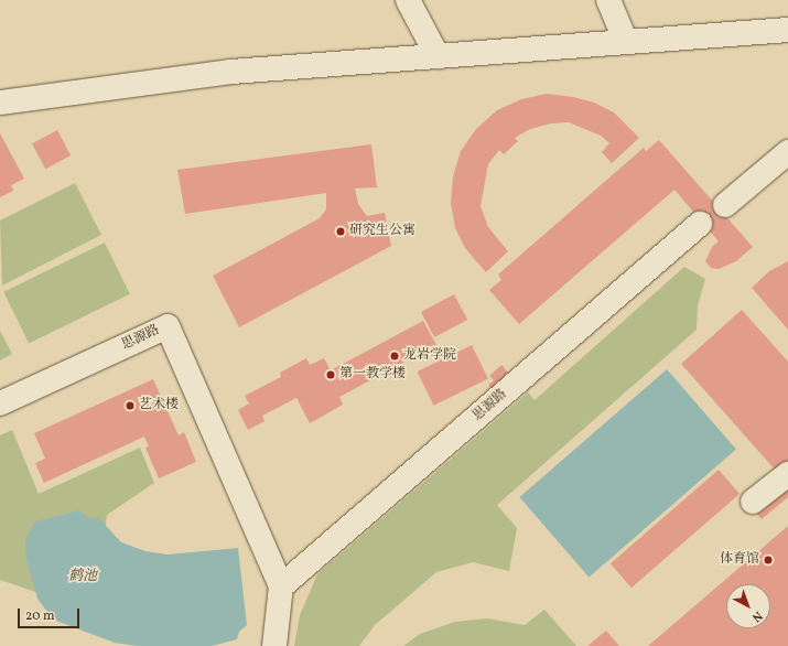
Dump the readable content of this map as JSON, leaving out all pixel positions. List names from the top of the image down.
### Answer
{
  "streets": {
    "street": ["思源路"]
  },
  "water": ["鹤池"],
  "places": [
    "研究生公寓",
    "龙岩学院",
    "第一教学楼",
    "艺术楼",
    "体育馆"
  ],
  "scale_bar": "20 m",
  "north": "bottom right"
}
